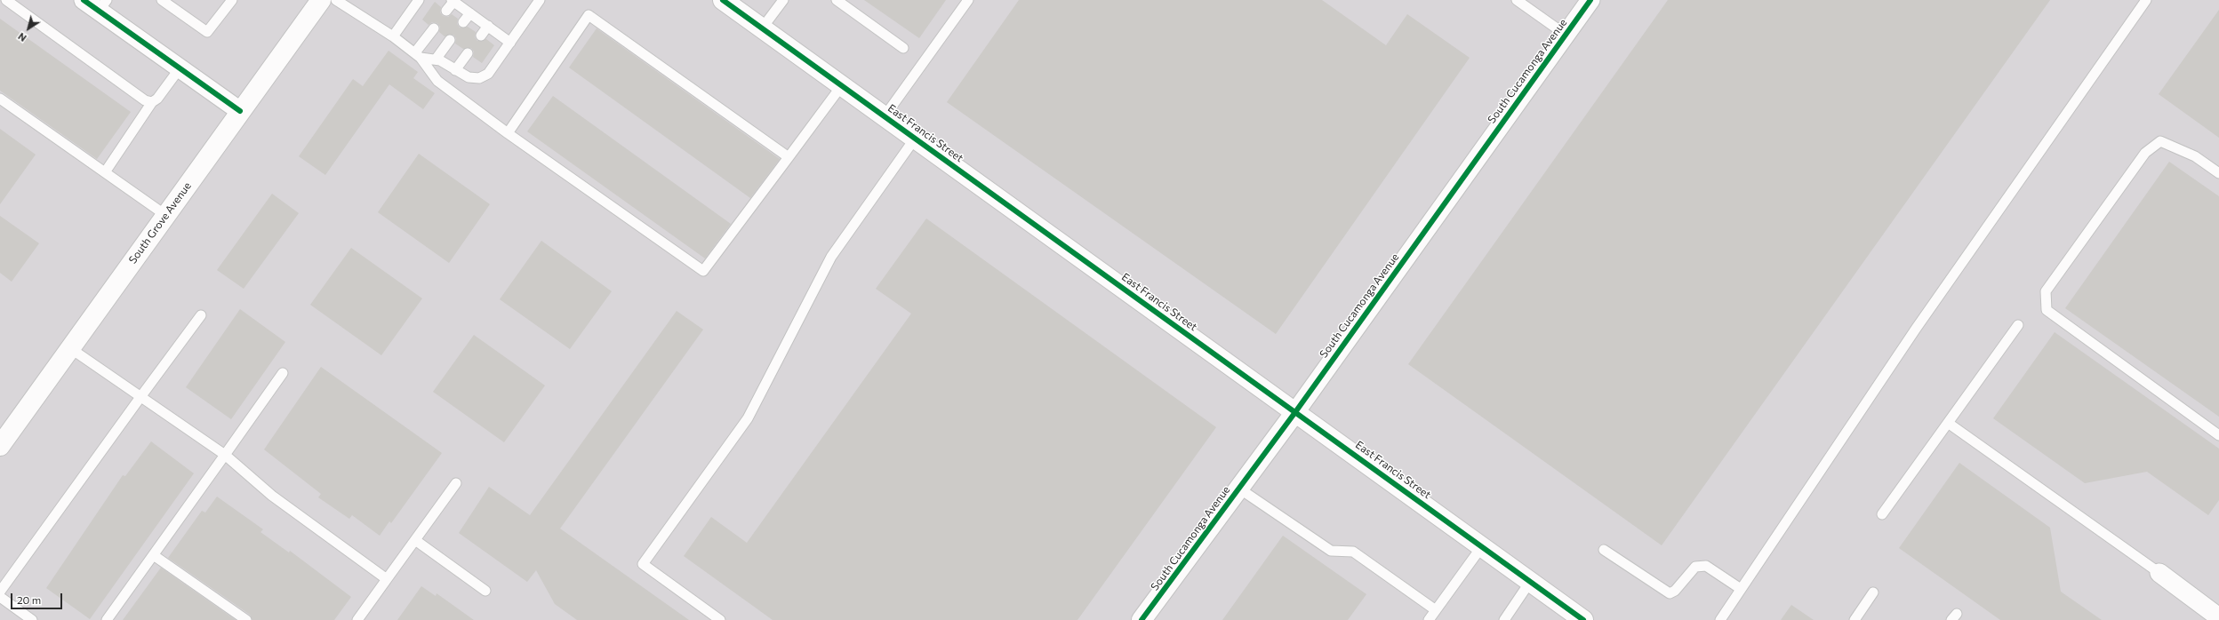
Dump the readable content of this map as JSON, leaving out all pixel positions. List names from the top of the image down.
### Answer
{
  "streets": {
    "street": ["South Cucamonga Avenue", "East Francis Street", "South Grove Avenue"]
  },
  "crossings": [
    ["South Cucamonga Avenue", "East Francis Street"]
  ],
  "scale_bar": "20 m",
  "north": "bottom left"
}
